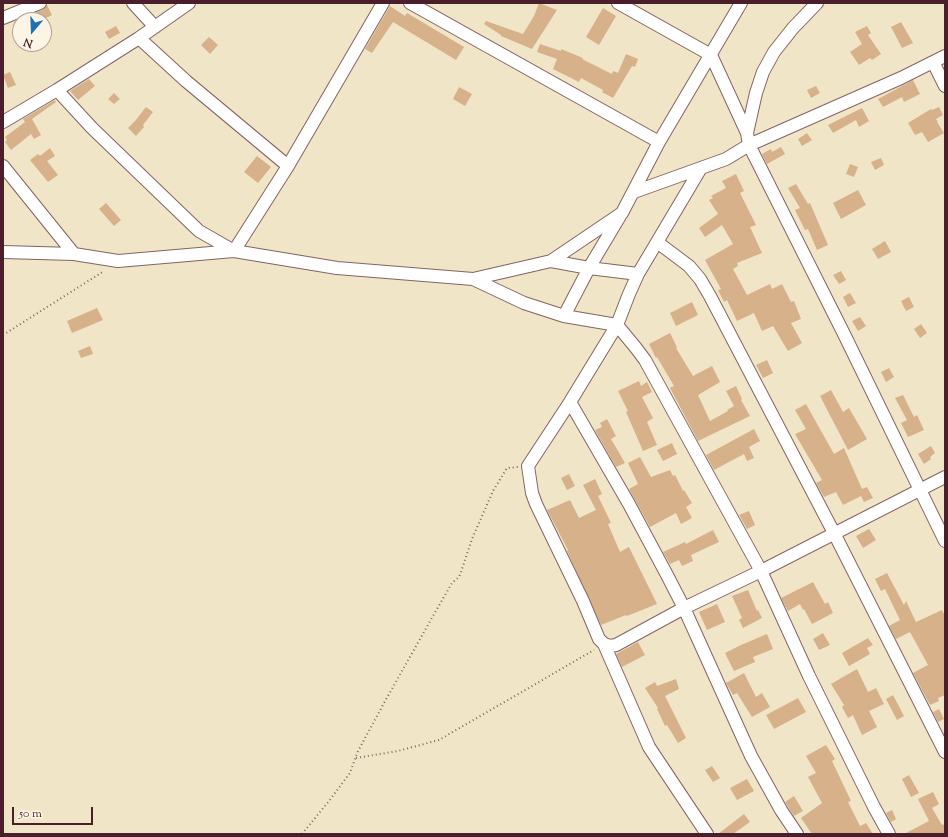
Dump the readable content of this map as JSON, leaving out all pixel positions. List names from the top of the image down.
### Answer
{
  "scale_bar": "50 m",
  "north": "bottom"
}
